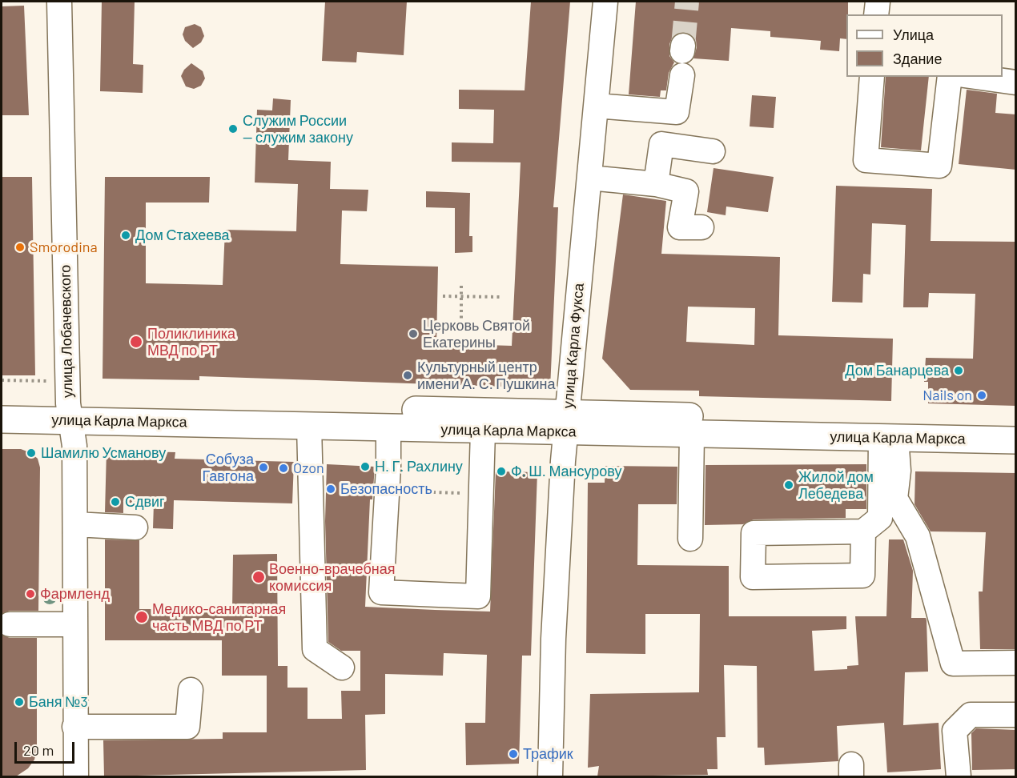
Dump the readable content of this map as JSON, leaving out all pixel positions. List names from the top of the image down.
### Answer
{
  "streets": {
    "main road": ["улица Карла Маркса"],
    "street": ["улица Лобачевского", "улица Карла Фукса"]
  },
  "crossings": [
    ["улица Лобачевского", "улица Карла Маркса"],
    ["улица Карла Фукса", "улица Карла Маркса"]
  ],
  "places": [
    "Служим России — служим закону",
    "Дом Стахеева",
    "Smorodina",
    "Церковь Святой Екатерины",
    "Поликлиника МВД по РТ",
    "Дом Банарцева",
    "Культурный центр имени А. С. Пушкина",
    "Nails on",
    "Шамилю Усманову",
    "Н. Г. Рахлину",
    "Собуза Гавгона",
    "Ozon",
    "Ф. Ш. Мансурову",
    "Жилой дом Лебедева",
    "Безопасность",
    "Сдвиг",
    "Военно-врачебная комиссия",
    "Фармленд",
    "Медико-санитарная часть МВД по РТ",
    "Баня №3",
    "Трафик"
  ],
  "legend": ["Улица", "Здание"],
  "scale_bar": "20 m"
}
